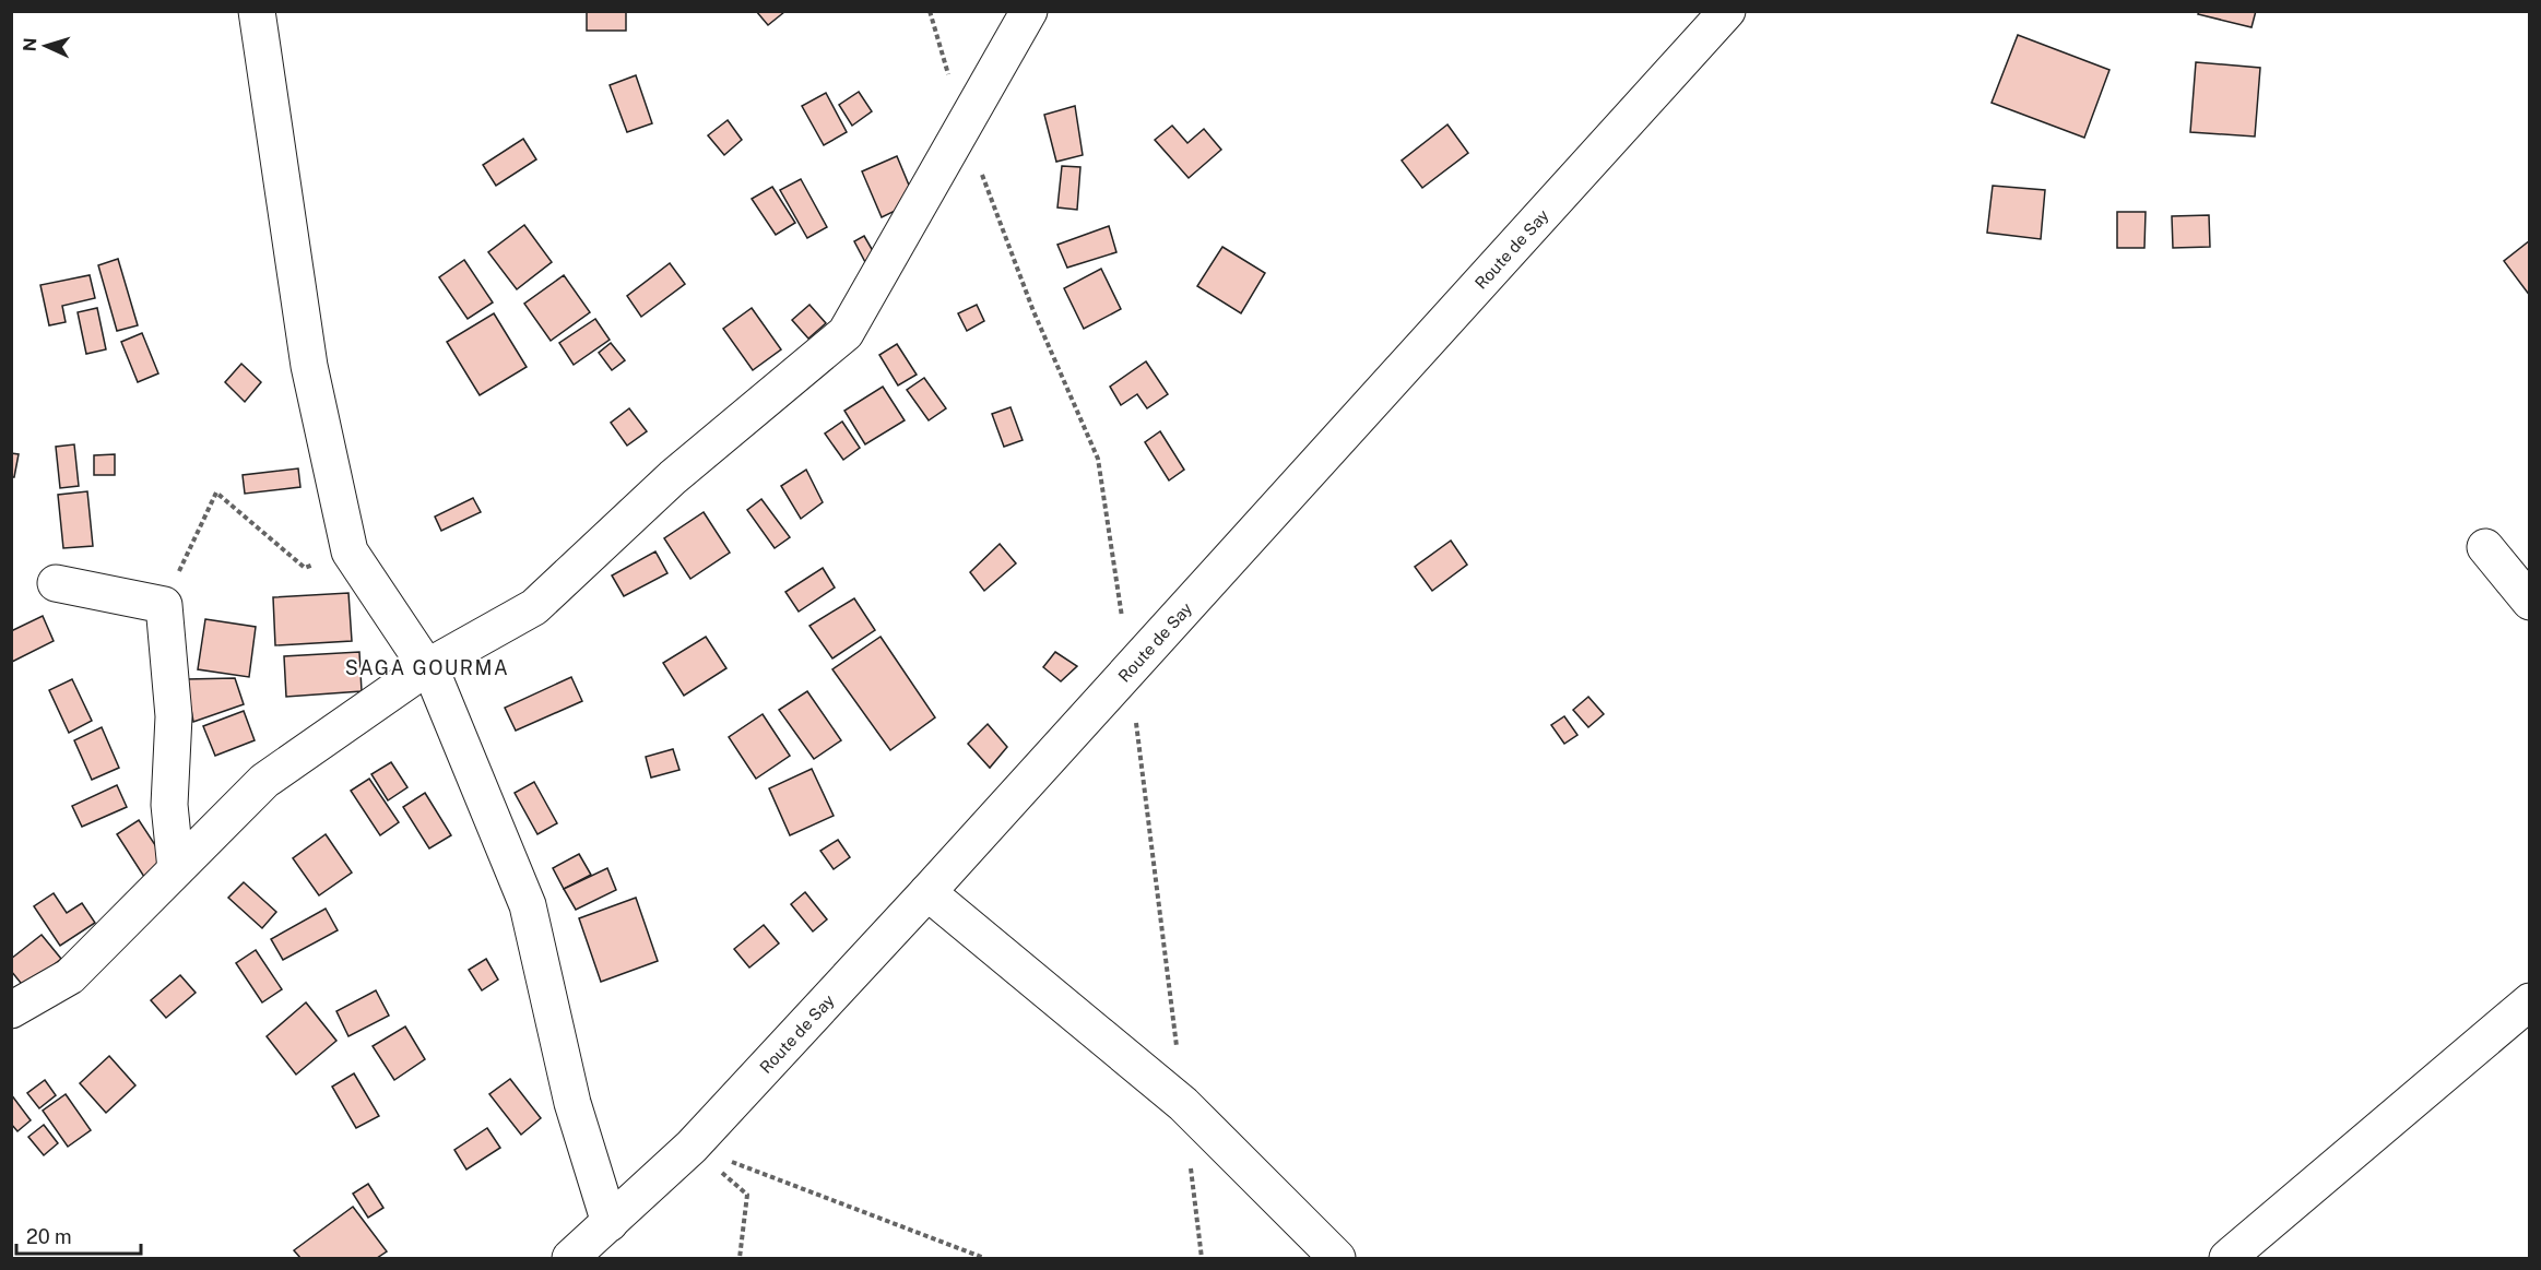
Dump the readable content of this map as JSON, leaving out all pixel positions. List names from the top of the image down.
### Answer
{
  "streets": {
    "street": ["Route de Say"]
  },
  "districts": ["SAGA GOURMA"],
  "scale_bar": "20 m",
  "north": "left"
}
